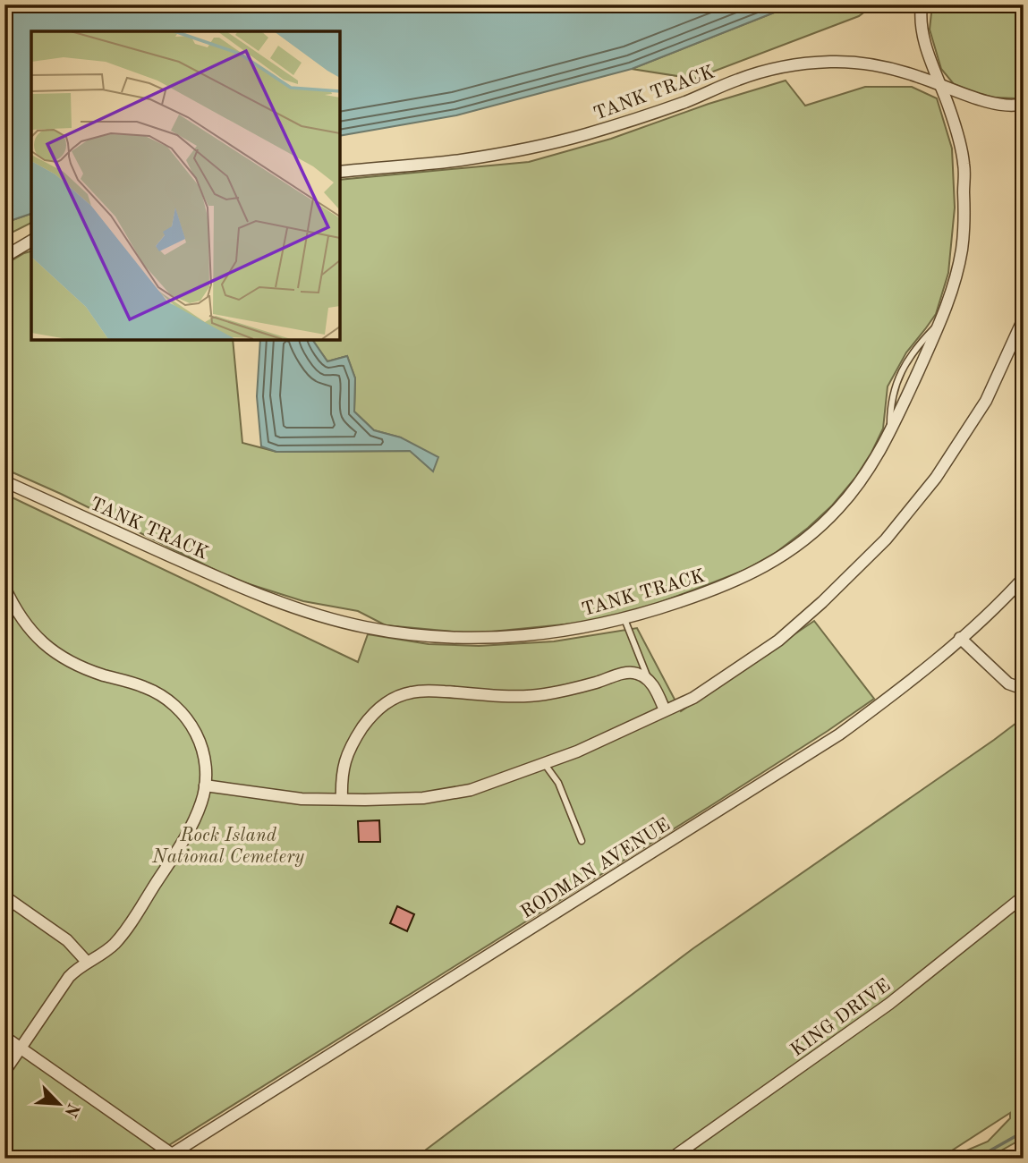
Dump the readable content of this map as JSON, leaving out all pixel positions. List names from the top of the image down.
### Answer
{
  "streets": {
    "street": ["TANK TRACK", "RODMAN AVENUE", "KING DRIVE"]
  },
  "parks": ["Rock Island National Cemetery"],
  "north": "bottom right"
}
